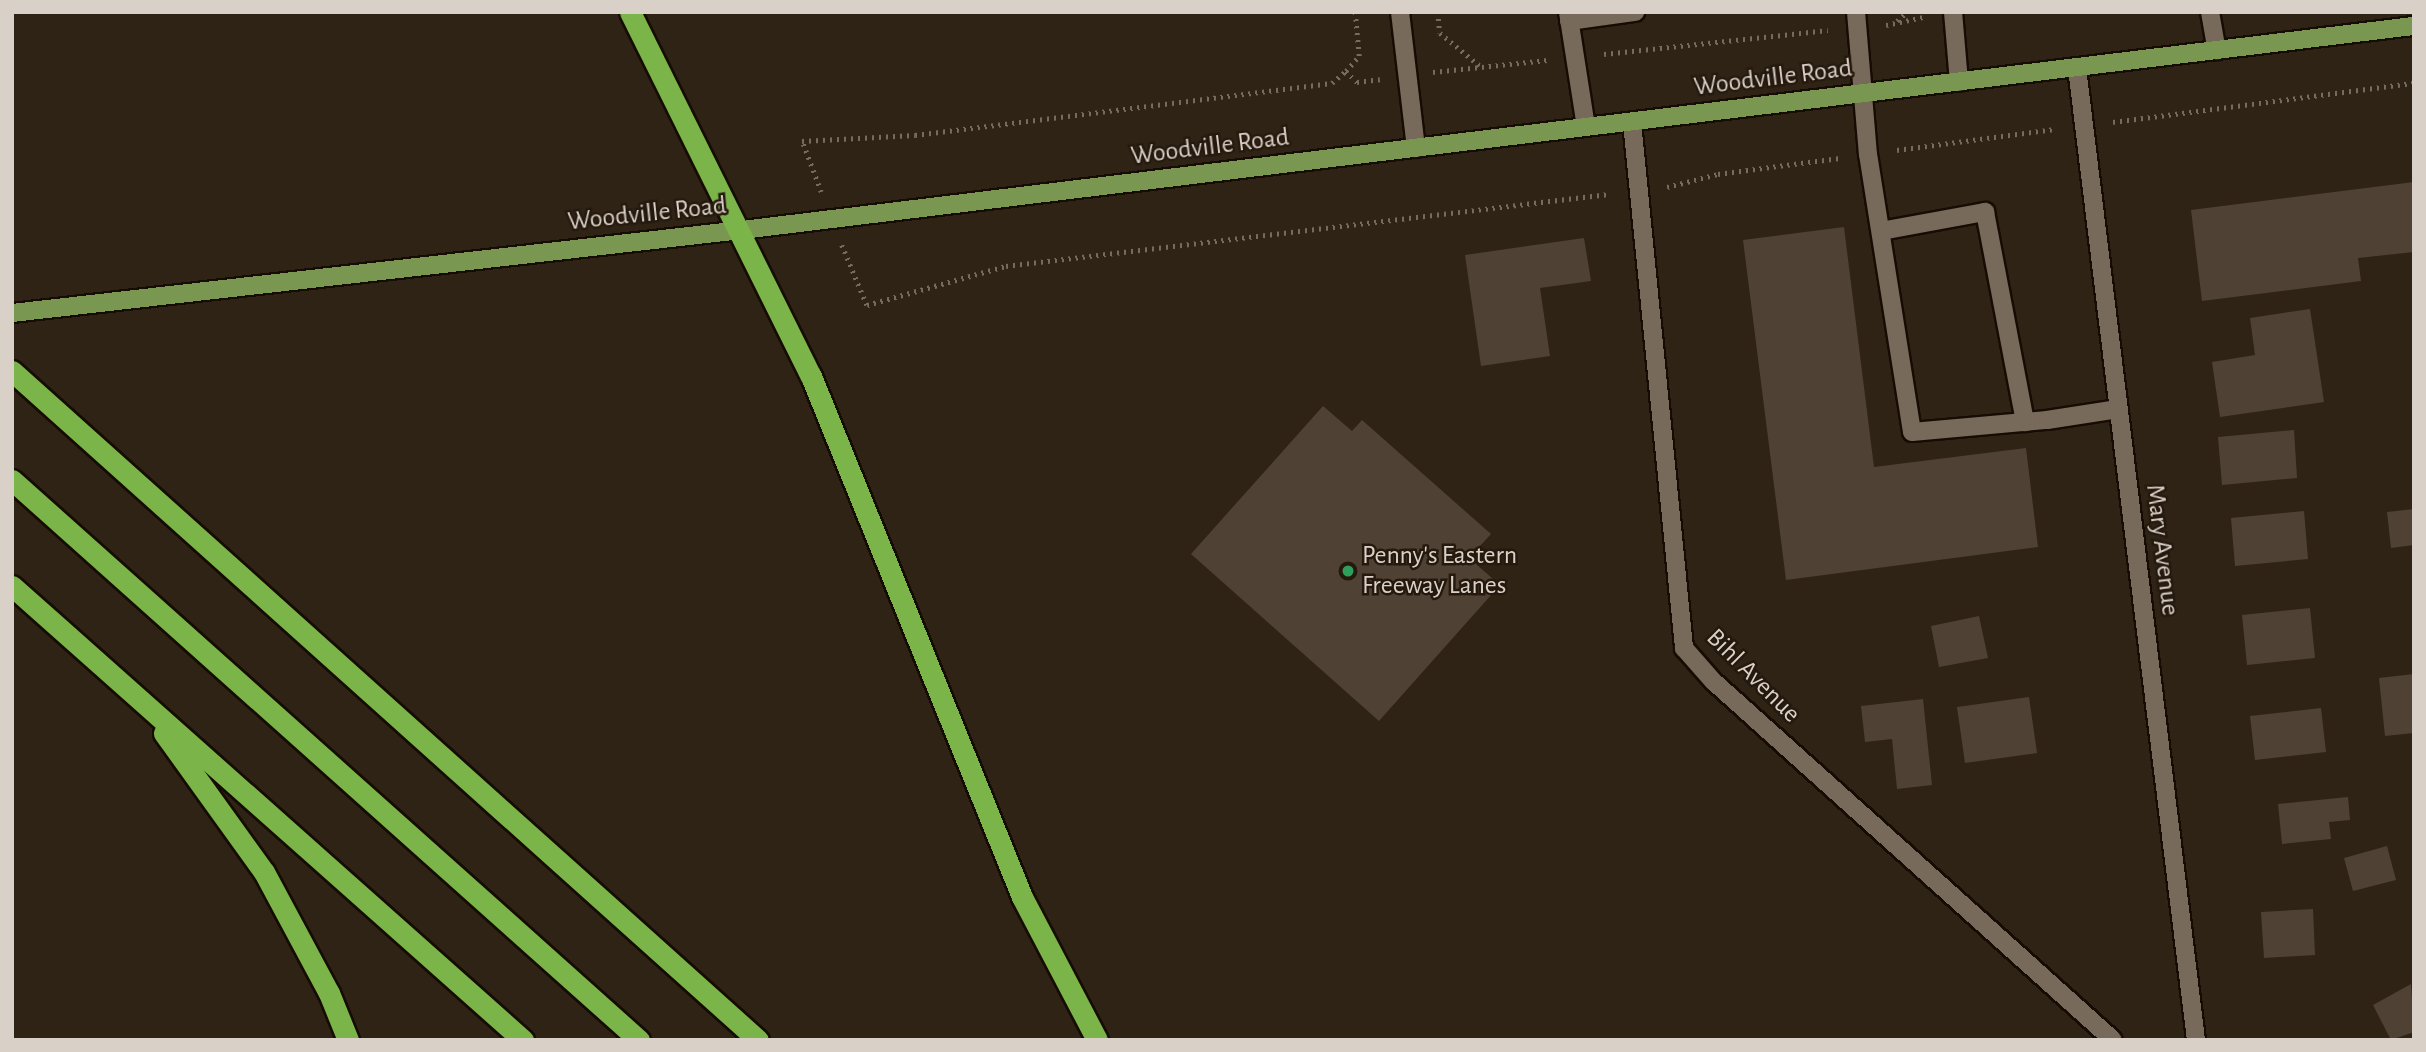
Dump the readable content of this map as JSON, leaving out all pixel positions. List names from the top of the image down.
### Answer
{
  "streets": {
    "main road": ["Woodville Road"],
    "street": ["Mary Avenue", "Bihl Avenue"]
  },
  "crossings": [
    ["Woodville Road", "Mary Avenue"],
    ["Woodville Road", "Bihl Avenue"]
  ],
  "places": ["Penny's Eastern Freeway Lanes"]
}
